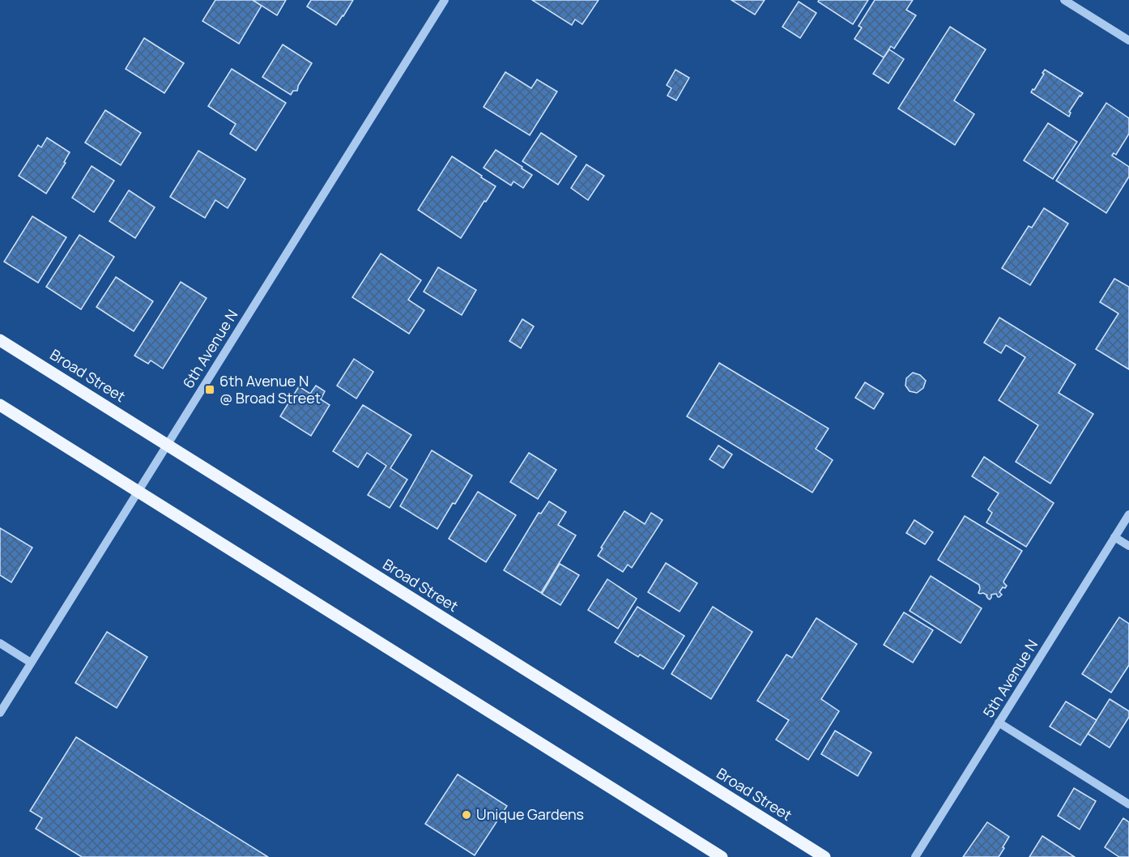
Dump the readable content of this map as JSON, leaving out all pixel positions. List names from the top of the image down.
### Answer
{
  "streets": {
    "main road": ["Broad Street"],
    "street": ["6th Avenue N", "5th Avenue N"]
  },
  "crossings": [
    ["6th Avenue N", "Broad Street"]
  ],
  "places": {
    "transit": ["6th Avenue N @ Broad Street"],
    "other": ["Unique Gardens"]
  }
}
